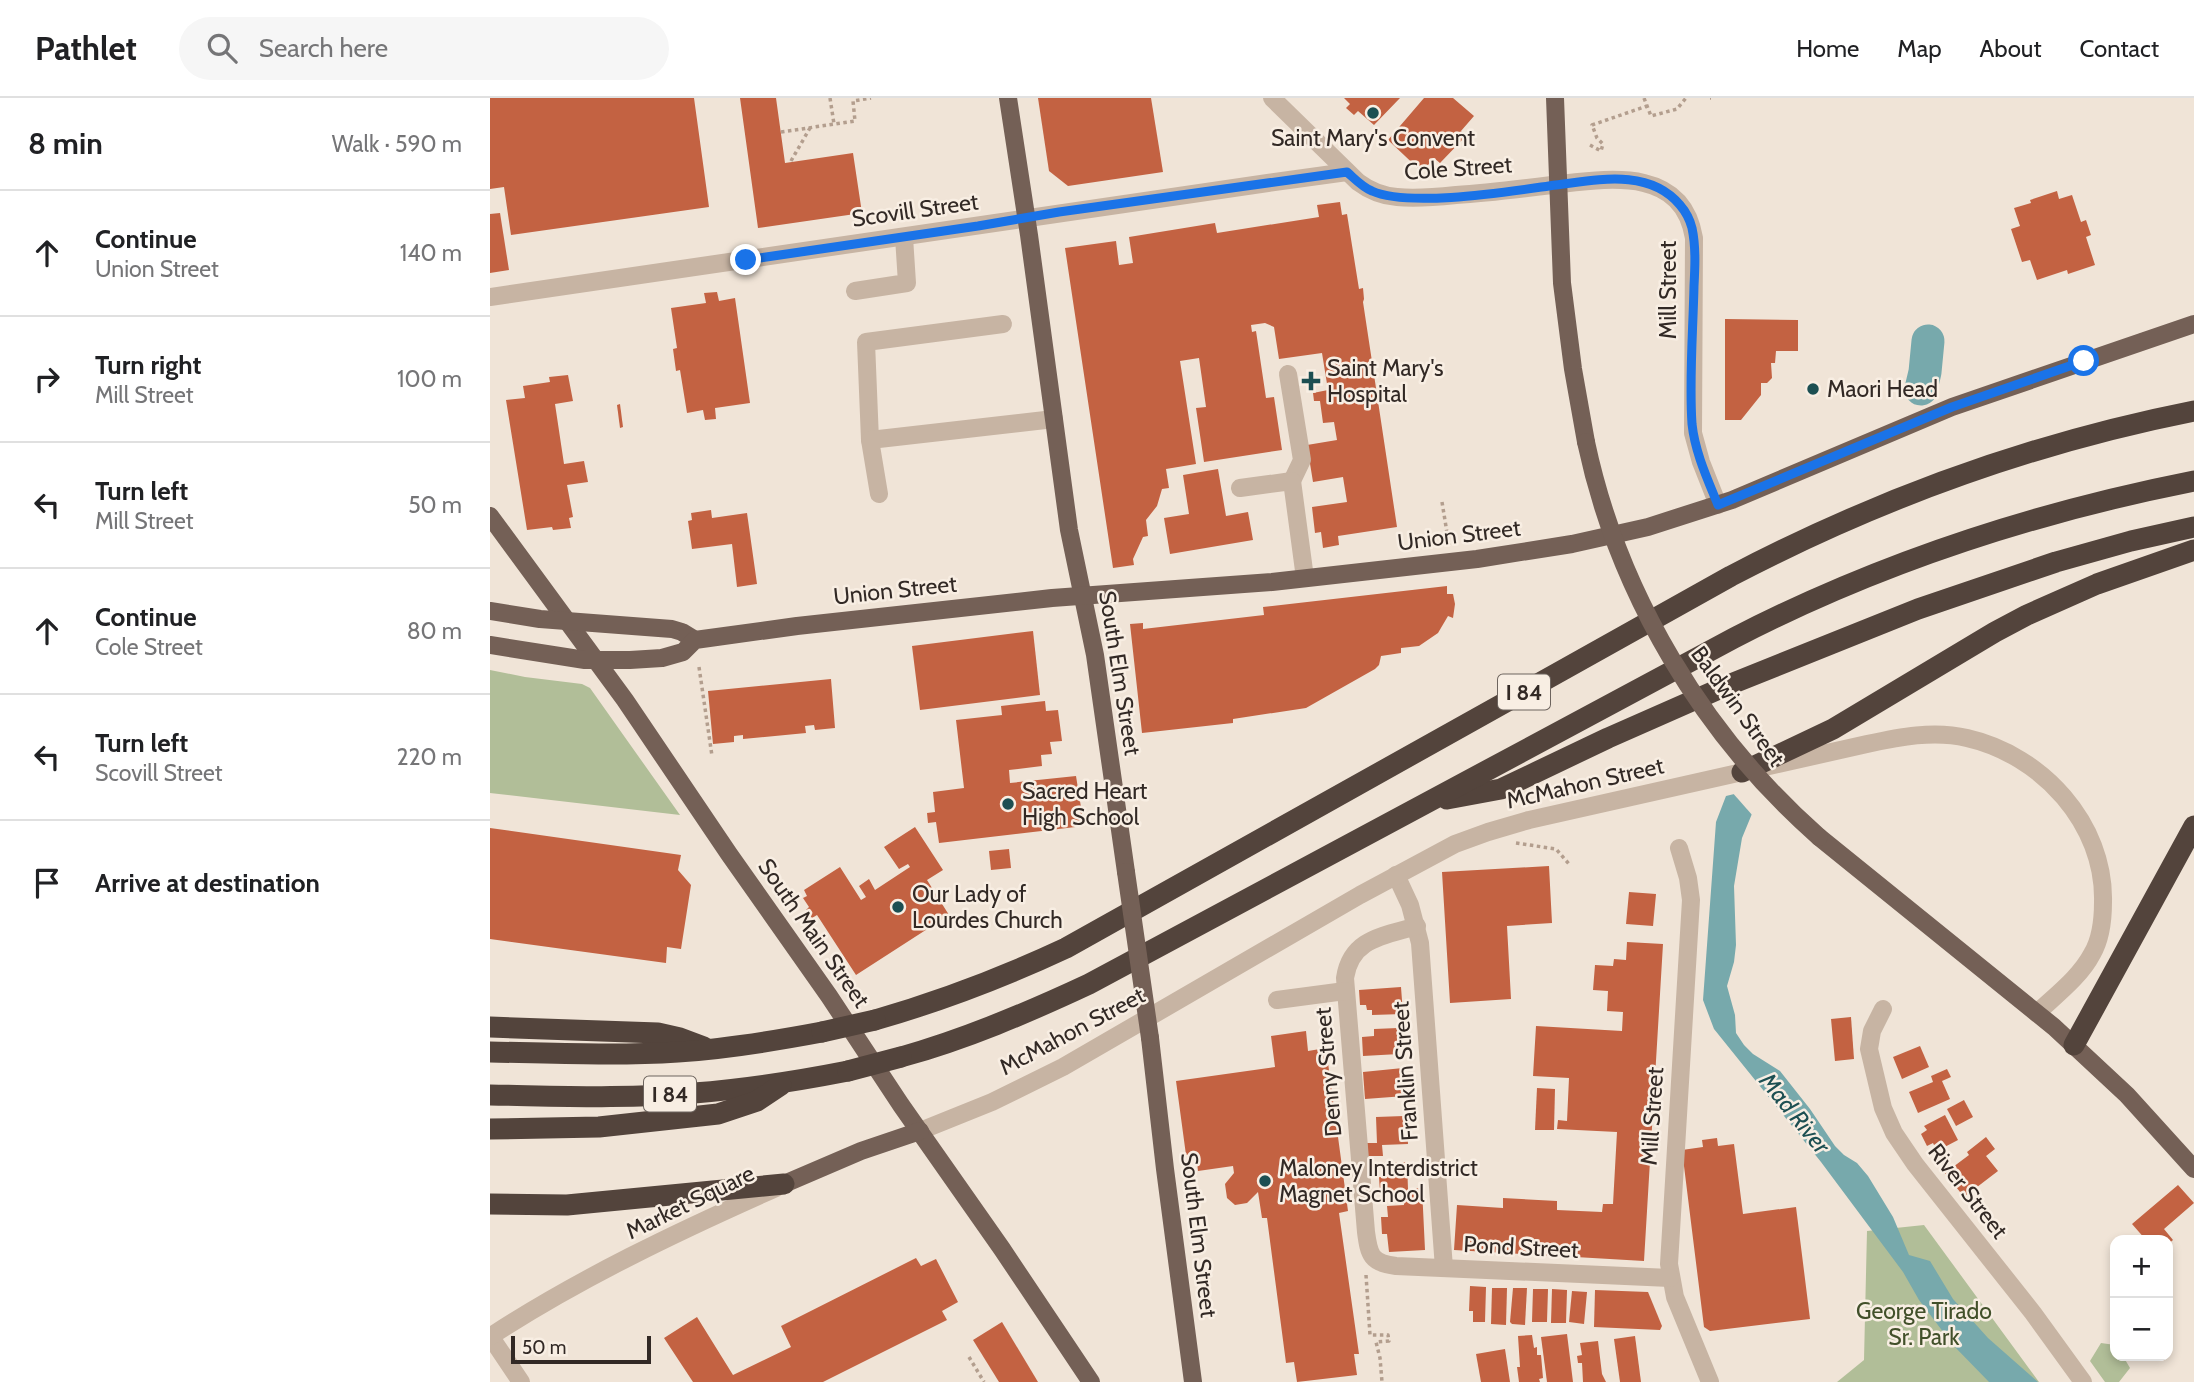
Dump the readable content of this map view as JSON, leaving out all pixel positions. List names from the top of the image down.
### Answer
{
  "streets": {
    "highway": ["I 84"],
    "main road": [
      "Union Street",
      "South Elm Street",
      "Baldwin Street",
      "South Main Street",
      "Market Square"
    ],
    "street": [
      "Cole Street",
      "Scovill Street",
      "Mill Street",
      "McMahon Street",
      "Franklin Street",
      "Denny Street",
      "River Street",
      "Pond Street"
    ]
  },
  "crossings": [
    ["Cole Street", "Scovill Street"],
    ["Cole Street", "Mill Street"],
    ["Cole Street", "Baldwin Street"],
    ["Scovill Street", "South Elm Street"],
    ["Mill Street", "Union Street"],
    ["Mill Street", "Baldwin Street"],
    ["Mill Street", "Pond Street"],
    ["Union Street", "South Elm Street"],
    ["Union Street", "South Main Street"],
    ["Baldwin Street", "McMahon Street"],
    ["McMahon Street", "South Main Street"],
    ["McMahon Street", "Franklin Street"],
    ["McMahon Street", "Market Square"],
    ["South Main Street", "Market Square"],
    ["Franklin Street", "Denny Street"],
    ["Franklin Street", "Pond Street"],
    ["Denny Street", "Pond Street"]
  ],
  "water": ["Mad River"],
  "parks": ["George Tirado Sr. Park"],
  "places": {
    "other": [
      "Saint Mary's Convent",
      "Maori Head",
      "Sacred Heart High School",
      "Our Lady of Lourdes Church",
      "Maloney Interdistrict Magnet School"
    ],
    "health": ["Saint Mary's Hospital"]
  },
  "scale_bar": "50 m",
  "page": {
    "header": "Pathlet",
    "search": "Search here",
    "nav": [
      "Home",
      "Map",
      "About",
      "Contact"
    ],
    "heading": ["8 min", "Walk · 590 m"],
    "list": [
      ["Continue", "Union Street", "140 m"],
      ["Turn right", "Mill Street", "100 m"],
      ["Turn left", "Mill Street", "50 m"],
      ["Continue", "Cole Street", "80 m"],
      ["Turn left", "Scovill Street", "220 m"],
      "Arrive at destination"
    ],
    "map_buttons": ["+", "−"],
    "scale": "50 m"
  }
}
